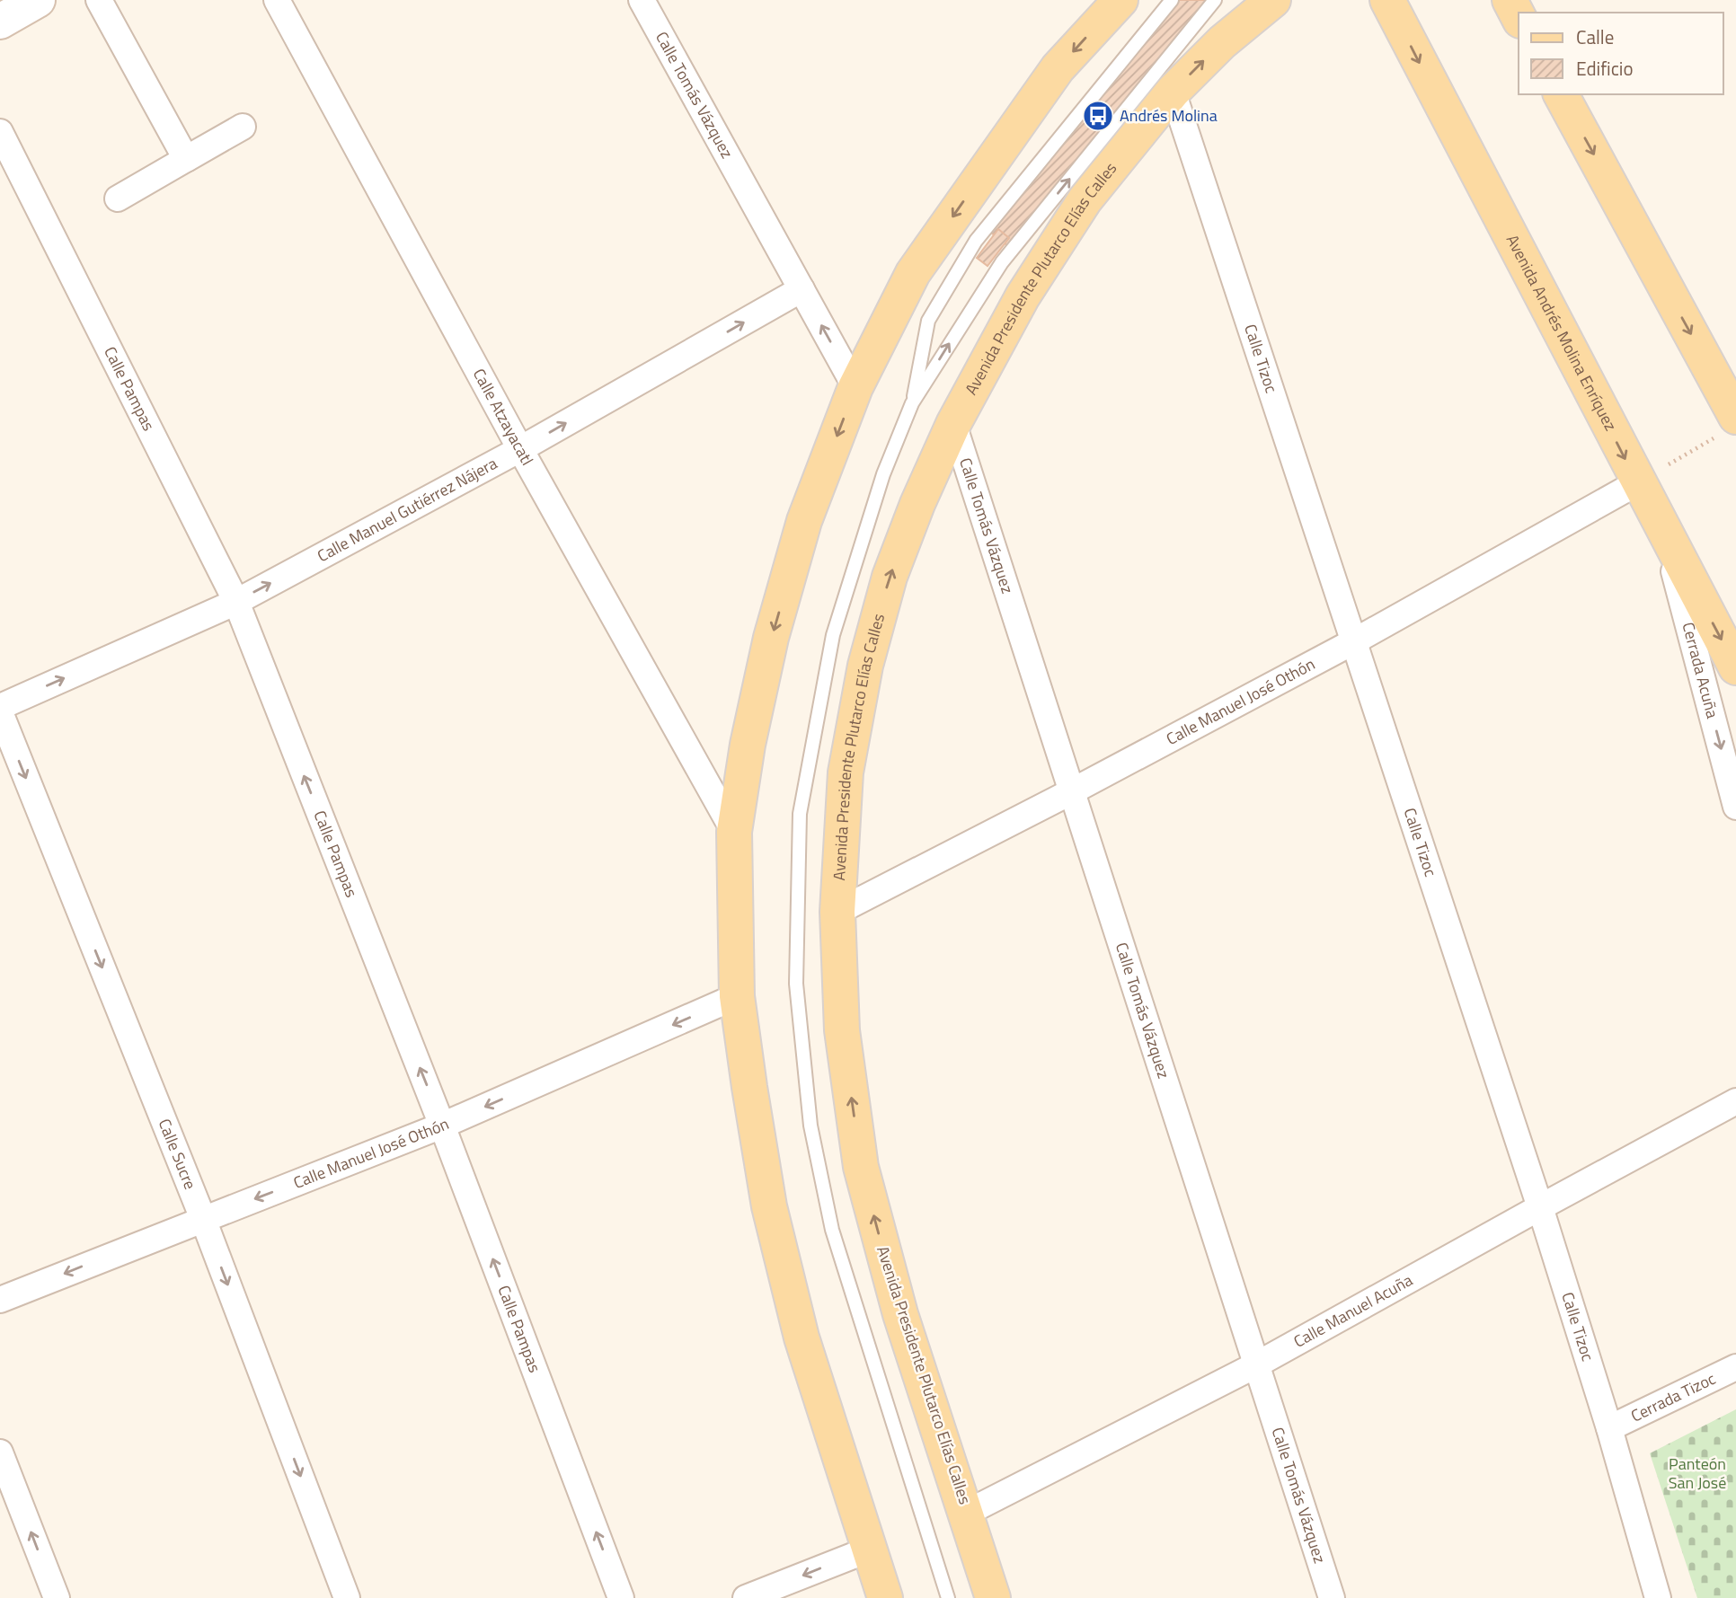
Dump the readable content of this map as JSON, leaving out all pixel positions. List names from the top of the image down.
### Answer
{
  "streets": {
    "main road": ["Avenida Presidente Plutarco Elías Calles", "Avenida Andrés Molina Enríquez"],
    "street": [
      "Calle Tomás Vázquez",
      "Calle Tizoc",
      "Calle Pampas",
      "Calle Atzayacatl",
      "Calle Manuel Gutiérrez Nájera",
      "Cerrada Acuña",
      "Calle Manuel José Othón",
      "Calle Sucre",
      "Calle Manuel Acuña",
      "Cerrada Tizoc"
    ]
  },
  "crossings": [
    ["Calle Tomás Vázquez", "Avenida Presidente Plutarco Elías Calles"],
    ["Calle Tomás Vázquez", "Calle Manuel Gutiérrez Nájera"],
    ["Calle Tomás Vázquez", "Calle Manuel José Othón"],
    ["Calle Tomás Vázquez", "Calle Manuel Acuña"],
    ["Avenida Presidente Plutarco Elías Calles", "Calle Tizoc"],
    ["Avenida Presidente Plutarco Elías Calles", "Calle Manuel José Othón"],
    ["Avenida Presidente Plutarco Elías Calles", "Calle Manuel Acuña"],
    ["Avenida Andrés Molina Enríquez", "Cerrada Acuña"],
    ["Avenida Andrés Molina Enríquez", "Calle Manuel José Othón"],
    ["Calle Tizoc", "Calle Manuel José Othón"],
    ["Calle Tizoc", "Calle Manuel Acuña"],
    ["Calle Tizoc", "Cerrada Tizoc"],
    ["Calle Pampas", "Calle Manuel Gutiérrez Nájera"],
    ["Calle Pampas", "Calle Manuel José Othón"],
    ["Calle Atzayacatl", "Calle Manuel Gutiérrez Nájera"],
    ["Calle Manuel José Othón", "Calle Sucre"]
  ],
  "one_way": [
    "Calle Pampas",
    "Calle Manuel Gutiérrez Nájera",
    "Cerrada Acuña",
    "Calle Manuel José Othón",
    "Calle Sucre"
  ],
  "parks": ["Panteón San José"],
  "places": {
    "bus stop": ["Andrés Molina"]
  },
  "legend": ["Calle", "Edificio"]
}
